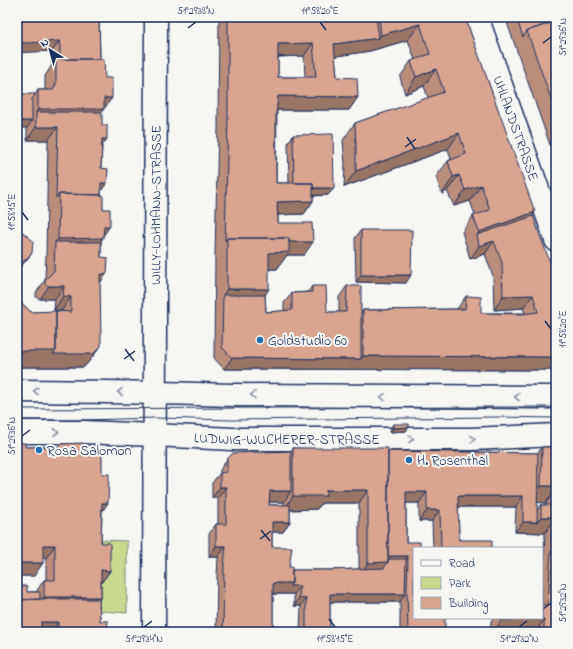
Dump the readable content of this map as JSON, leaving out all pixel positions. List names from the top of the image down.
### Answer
{
  "streets": {
    "street": ["UHLANDSTRASSE", "WILLY-LOHMANN-STRASSE", "LUDWIG-WUCHERER-STRASSE"]
  },
  "crossings": [
    ["WILLY-LOHMANN-STRASSE", "LUDWIG-WUCHERER-STRASSE"]
  ],
  "places": ["Goldstudio 60", "Rosa Salomon", "H. Rosenthal"],
  "legend": ["Road", "Park", "Building"],
  "north": "top left",
  "coordinates": [
    "51°29'38\"N",
    "11°58'20\"E",
    "51°29'36\"N",
    "11°58'15\"E",
    "51°29'32\"N",
    "51°29'34\"N"
  ]
}
